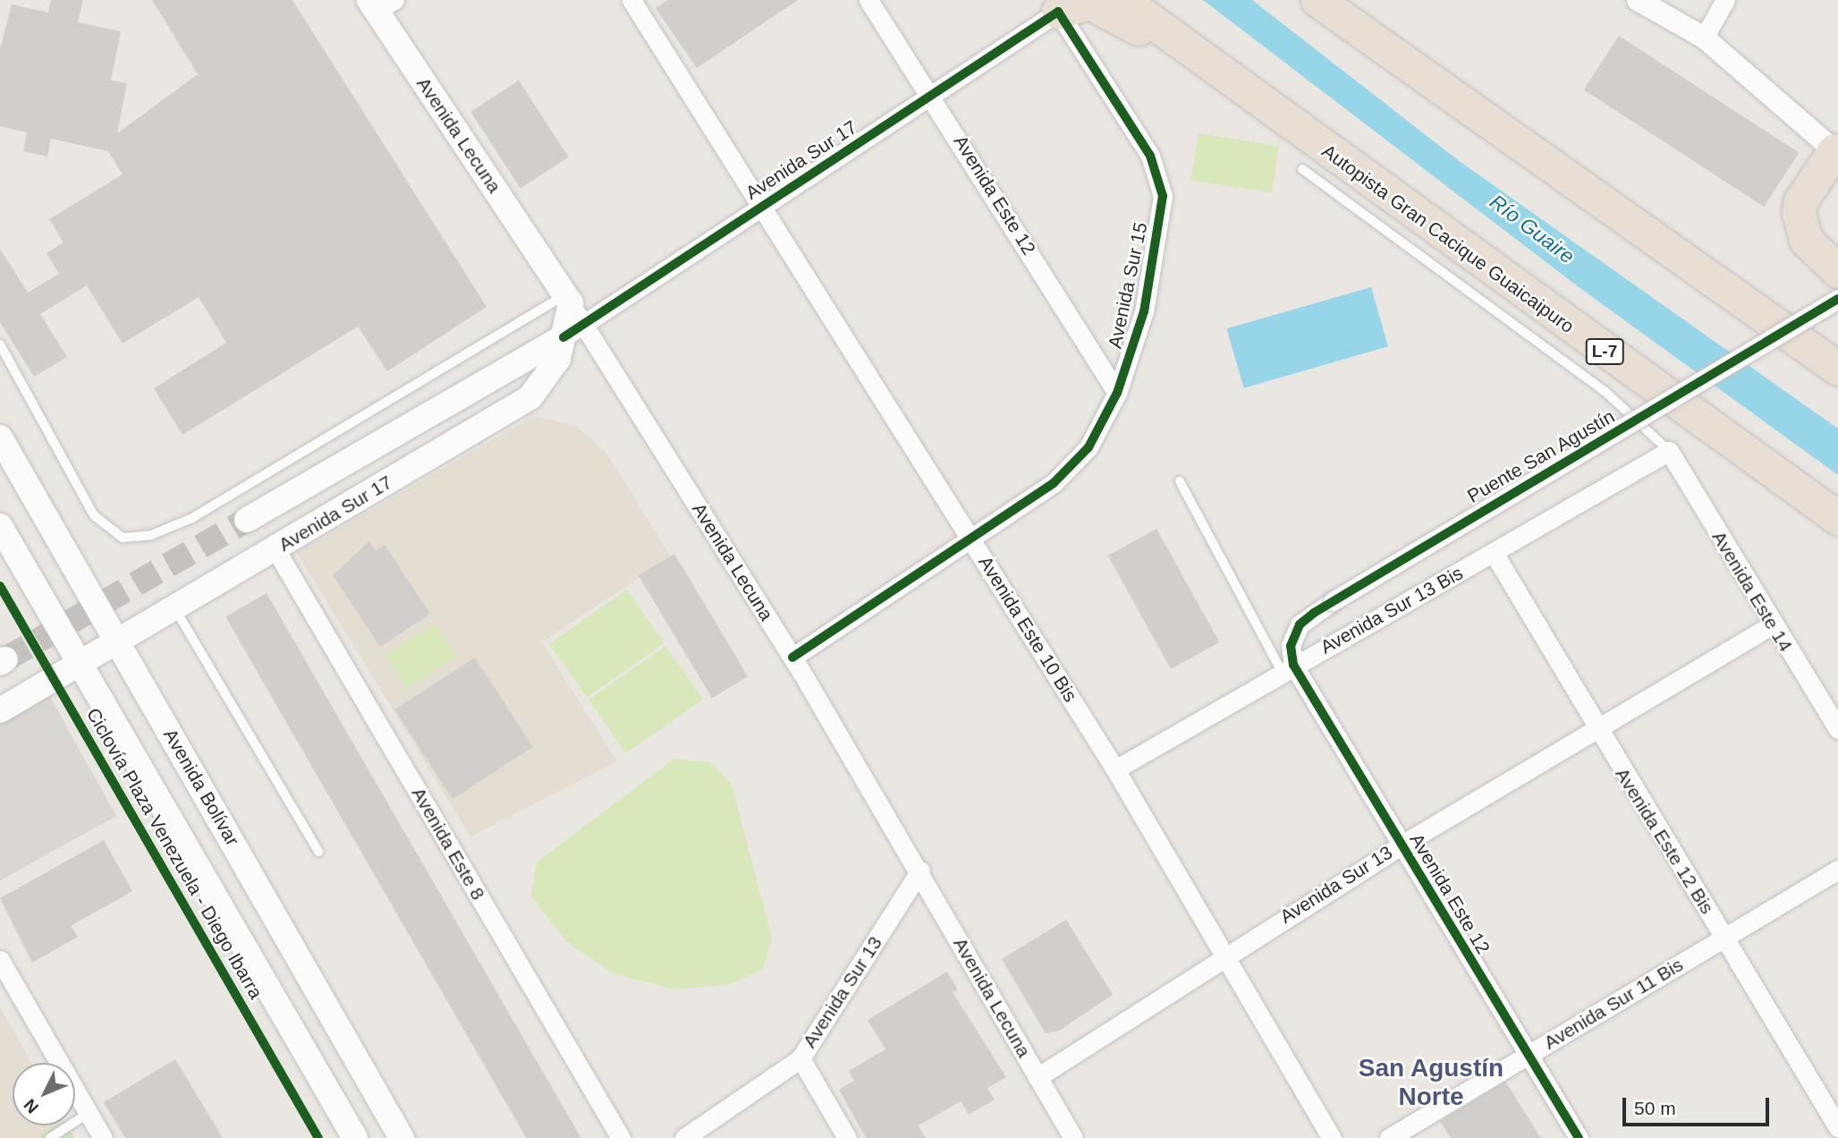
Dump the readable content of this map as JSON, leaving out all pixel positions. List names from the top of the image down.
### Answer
{
  "streets": {
    "highway": ["Autopista Gran Cacique Guaicaipuro", "L-7"],
    "main road": ["Avenida Lecuna", "Avenida Sur 17", "Avenida Bolívar"],
    "street": [
      "Avenida Este 12",
      "Avenida Sur 15",
      "Puente San Agustín",
      "Avenida Este 14",
      "Avenida Sur 13 Bis",
      "Avenida Este 10 Bis",
      "Avenida Este 12 Bis",
      "Avenida Este 8",
      "Avenida Sur 13",
      "Avenida Sur 11 Bis"
    ],
    "cycle path": ["Ciclovía Plaza Venezuela - Diego Ibarra"]
  },
  "crossings": [
    ["Avenida Lecuna", "Avenida Sur 17"],
    ["Avenida Lecuna", "Avenida Sur 15"],
    ["Avenida Lecuna", "Avenida Sur 13"],
    ["Avenida Sur 17", "Avenida Este 12"],
    ["Avenida Sur 17", "Avenida Sur 15"],
    ["Avenida Sur 17", "Avenida Este 10 Bis"],
    ["Avenida Sur 17", "Avenida Bolívar"],
    ["Avenida Sur 17", "Avenida Este 8"],
    ["Avenida Este 12", "Avenida Sur 15"],
    ["Avenida Este 12", "Puente San Agustín"],
    ["Avenida Este 12", "Avenida Sur 13 Bis"],
    ["Avenida Este 12", "Avenida Sur 13"],
    ["Avenida Este 12", "Avenida Sur 11 Bis"],
    ["Avenida Sur 15", "Avenida Este 10 Bis"],
    ["Puente San Agustín", "Avenida Sur 13 Bis"],
    ["Avenida Este 14", "Avenida Sur 13 Bis"],
    ["Avenida Este 14", "Avenida Sur 13"],
    ["Avenida Sur 13 Bis", "Avenida Este 10 Bis"],
    ["Avenida Sur 13 Bis", "Avenida Este 12 Bis"],
    ["Avenida Este 10 Bis", "Avenida Sur 13"],
    ["Avenida Este 12 Bis", "Avenida Sur 13"],
    ["Avenida Este 12 Bis", "Avenida Sur 11 Bis"]
  ],
  "districts": ["San Agustín Norte"],
  "water": ["Río Guaire"],
  "scale_bar": "50 m",
  "north": "bottom left"
}
